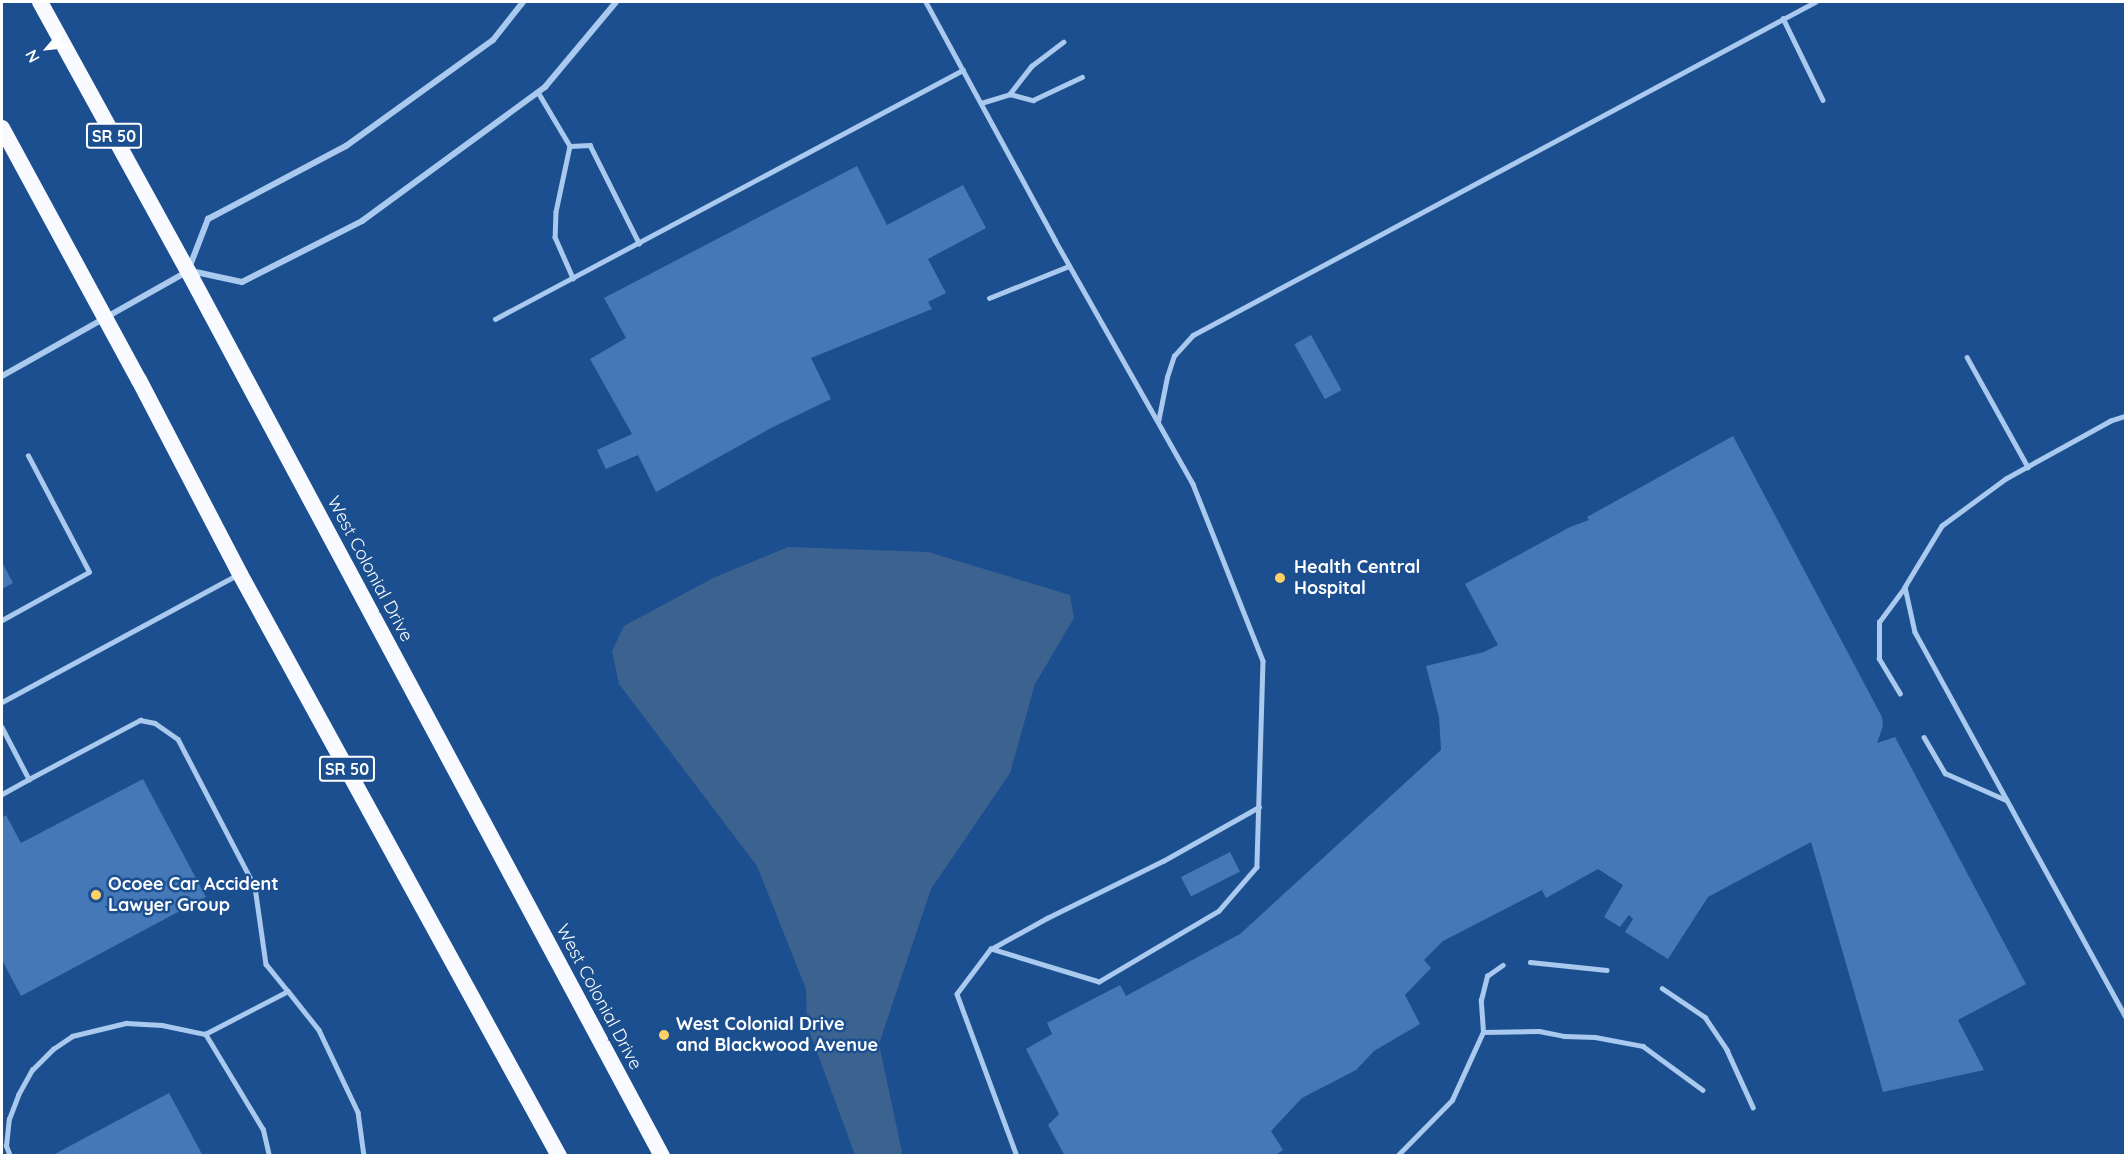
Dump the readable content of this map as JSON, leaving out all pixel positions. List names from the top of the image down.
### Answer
{
  "streets": {
    "highway": ["SR 50", "West Colonial Drive"]
  },
  "places": ["Health Central Hospital", "Ocoee Car Accident Lawyer Group", "West Colonial Drive and Blackwood Avenue"],
  "north": "bottom left"
}
